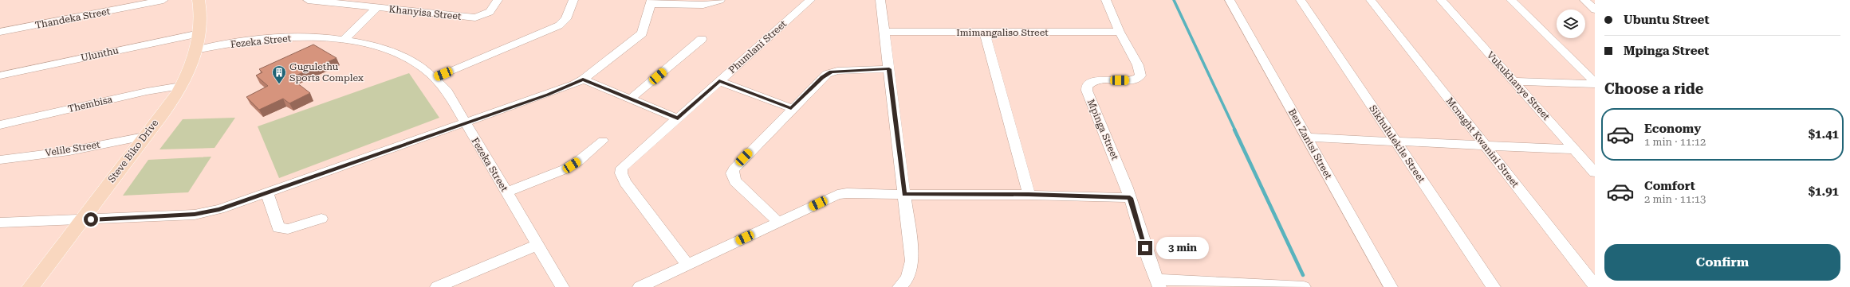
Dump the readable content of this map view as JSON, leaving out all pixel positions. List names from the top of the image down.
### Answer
{
  "streets": {
    "main road": ["Steve Biko Drive"],
    "street": [
      "Khanyisa Street",
      "Thandeka Street",
      "Imimangaliso Street",
      "Fezeka Street",
      "Phumlani Street",
      "Ulunthu",
      "Vukukhanye Street",
      "Thembisa",
      "Mpinga Street",
      "Mcnaght Kwanini Street",
      "Ben Zantsi Street",
      "Sikhululekile Street",
      "Velile Street"
    ]
  },
  "crossings": [
    ["Imimangaliso Street", "Mpinga Street"],
    ["Fezeka Street", "Steve Biko Drive"],
    ["Ulunthu", "Steve Biko Drive"],
    ["Thembisa", "Steve Biko Drive"],
    ["Velile Street", "Steve Biko Drive"]
  ],
  "places": {
    "building": ["Gugulethu Sports Complex"]
  },
  "page": {
    "banner": ["Ubuntu Street", "Mpinga Street"],
    "heading": "Choose a ride",
    "list": [
      {
        "name": "Economy",
        "note": "1 min · 11:12",
        "value": "$1.41"
      },
      {
        "name": "Comfort",
        "note": "2 min · 11:13",
        "value": "$1.91"
      }
    ],
    "bubble": "3 min",
    "buttons": "Confirm"
  }
}
